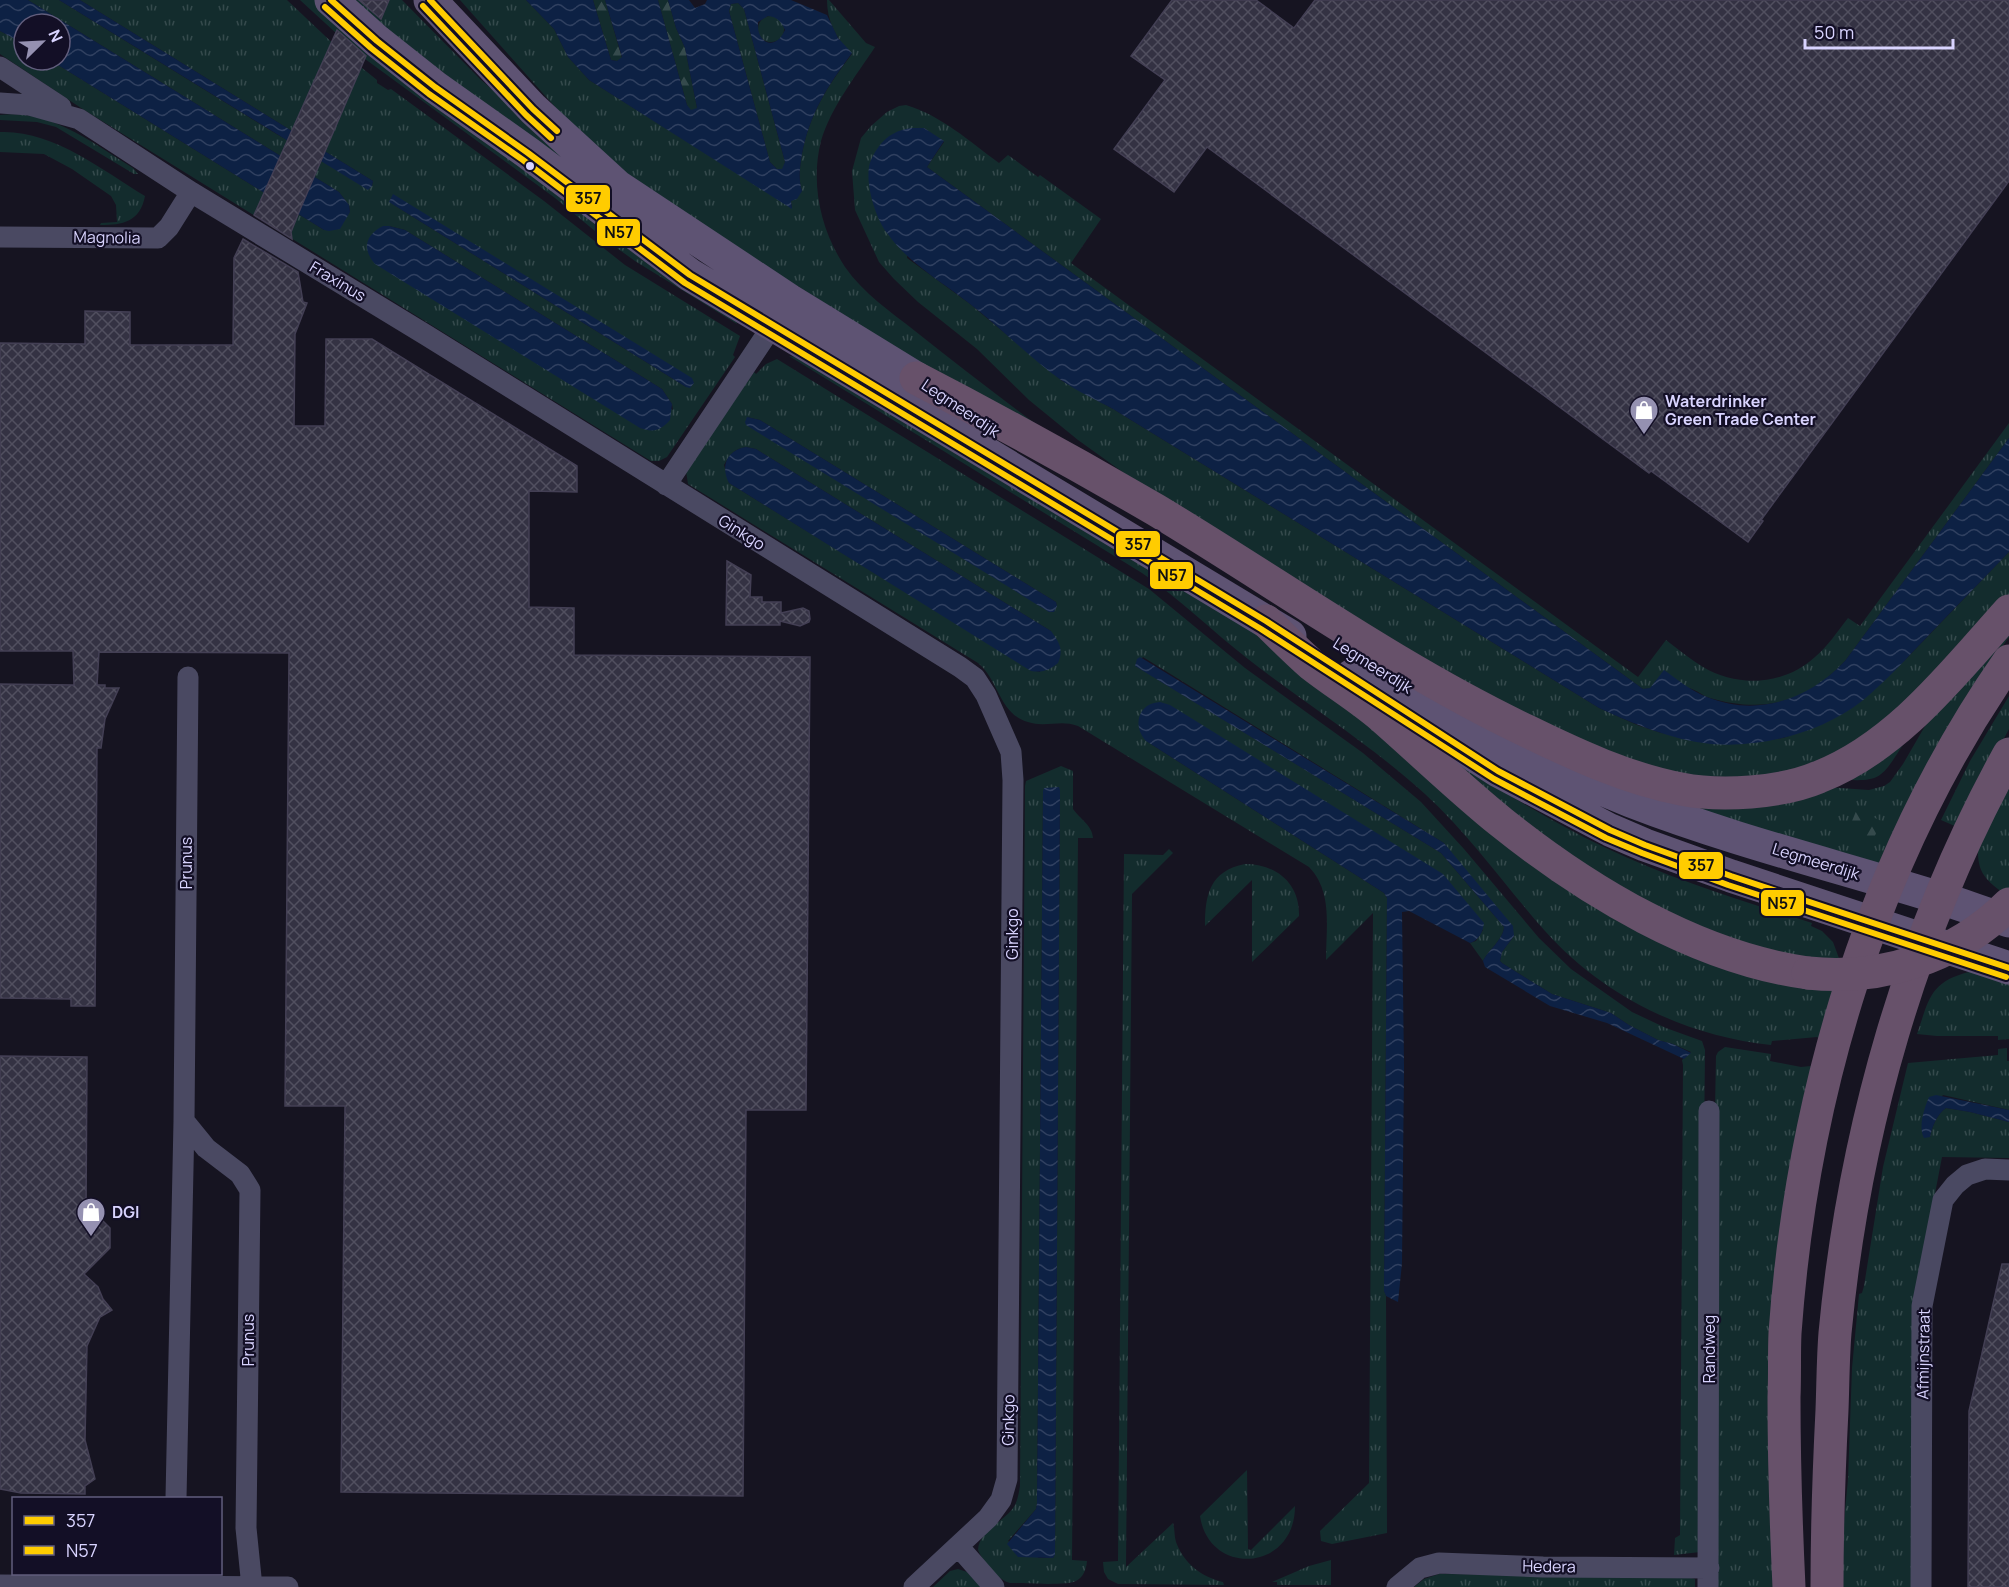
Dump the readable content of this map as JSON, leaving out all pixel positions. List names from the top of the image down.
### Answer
{
  "streets": {
    "main road": ["Legmeerdijk"],
    "street": [
      "Magnolia",
      "Fraxinus",
      "Ginkgo",
      "Prunus",
      "Randweg",
      "Afmijnstraat",
      "Hedera"
    ]
  },
  "crossings": [
    ["Magnolia", "Fraxinus"],
    ["Fraxinus", "Ginkgo"],
    ["Randweg", "Hedera"]
  ],
  "places": {
    "shop": ["Waterdrinker Green Trade Center", "DGI"]
  },
  "lines": ["transit line 357", "transit line N57"],
  "legend": ["357", "N57"],
  "scale_bar": "50 m",
  "north": "top right"
}
